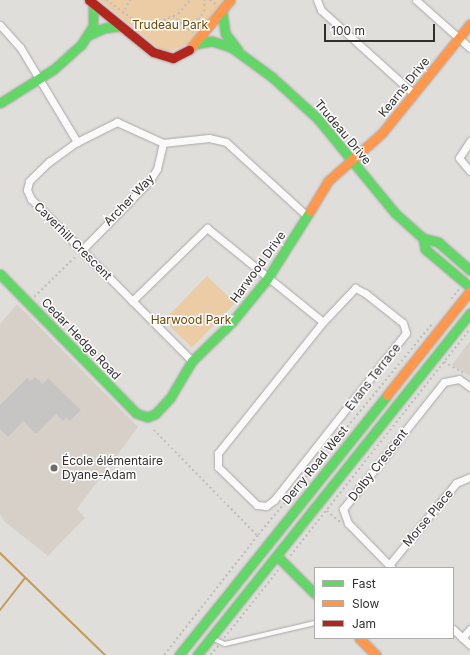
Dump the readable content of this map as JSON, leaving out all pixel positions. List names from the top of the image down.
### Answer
{
  "streets": {
    "street": [
      "Kearns Drive",
      "Trudeau Drive",
      "Archer Way",
      "Caverhill Crescent",
      "Harwood Drive",
      "Cedar Hedge Road",
      "Evans Terrace",
      "Derry Road West",
      "Dolby Crescent",
      "Morse Place"
    ]
  },
  "crossings": [
    ["Kearns Drive", "Trudeau Drive"],
    ["Kearns Drive", "Harwood Drive"],
    ["Trudeau Drive", "Harwood Drive"],
    ["Archer Way", "Caverhill Crescent"],
    ["Caverhill Crescent", "Harwood Drive"],
    ["Harwood Drive", "Cedar Hedge Road"]
  ],
  "parks": ["Trudeau Park", "Harwood Park"],
  "places": ["École élémentaire Dyane-Adam"],
  "legend": ["Fast", "Slow", "Jam"],
  "scale_bar": "100 m"
}
